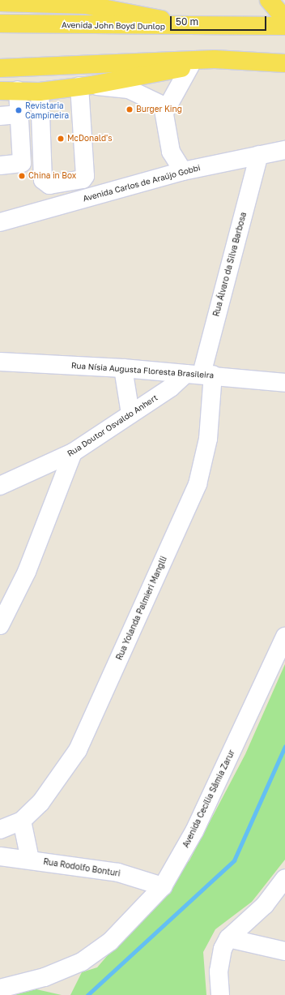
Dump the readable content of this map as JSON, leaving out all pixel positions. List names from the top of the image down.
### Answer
{
  "streets": {
    "main road": ["Avenida John Boyd Dunlop"],
    "street": [
      "Avenida Carlos de Araújo Gobbi",
      "Rua Álvaro da Silva Barbosa",
      "Rua Nísia Augusta Floresta Brasileira",
      "Rua Doutor Osvaldo Anhert",
      "Rua Yolanda Palmieri Manglli",
      "Avenida Cecília Sâmia Zarur",
      "Rua Rodolfo Bonturi"
    ]
  },
  "crossings": [
    ["Avenida Carlos de Araújo Gobbi", "Rua Álvaro da Silva Barbosa"],
    ["Rua Álvaro da Silva Barbosa", "Rua Nísia Augusta Floresta Brasileira"],
    ["Rua Álvaro da Silva Barbosa", "Rua Doutor Osvaldo Anhert"],
    ["Rua Álvaro da Silva Barbosa", "Rua Yolanda Palmieri Manglli"],
    ["Rua Nísia Augusta Floresta Brasileira", "Rua Doutor Osvaldo Anhert"],
    ["Rua Nísia Augusta Floresta Brasileira", "Rua Yolanda Palmieri Manglli"],
    ["Rua Doutor Osvaldo Anhert", "Rua Yolanda Palmieri Manglli"],
    ["Avenida Cecília Sâmia Zarur", "Rua Rodolfo Bonturi"]
  ],
  "places": [
    "Burger King",
    "Revistaria Campineira",
    "McDonald's",
    "China in Box"
  ],
  "scale_bar": "50 m"
}
